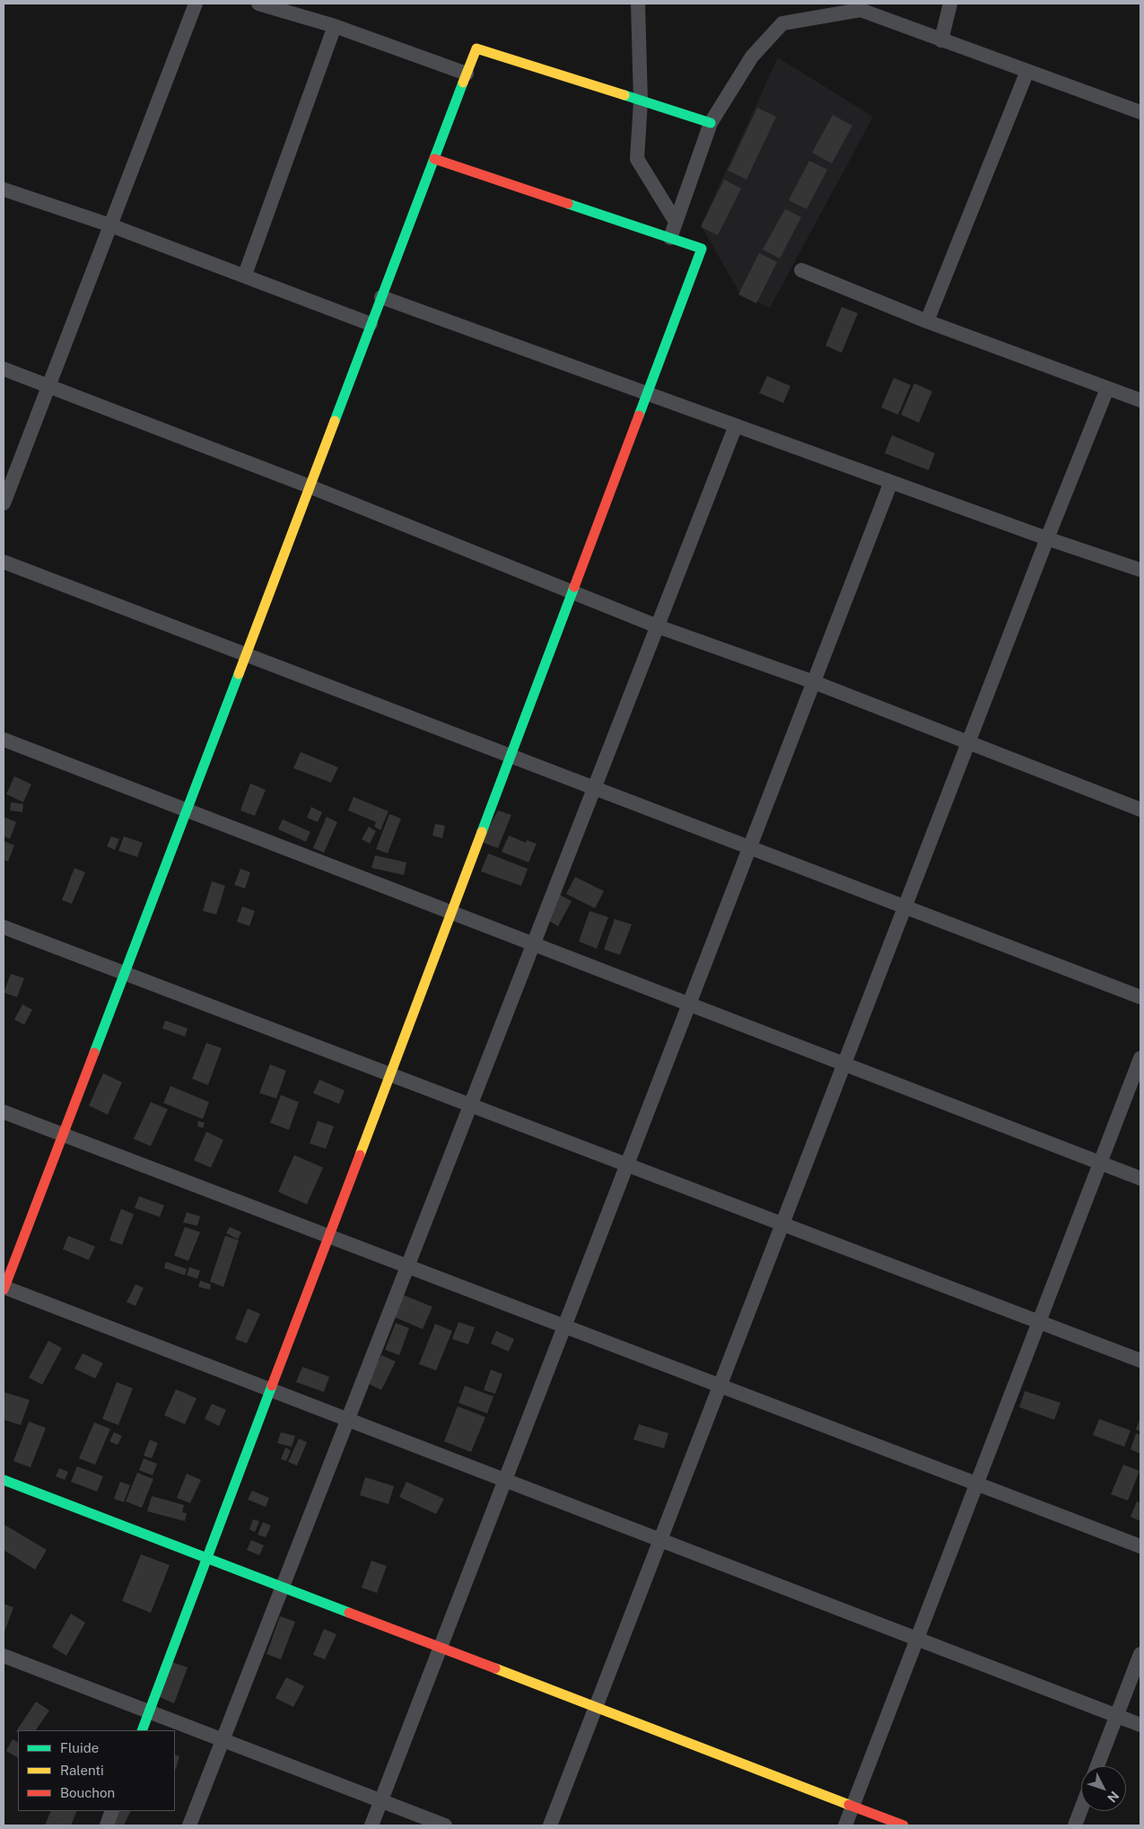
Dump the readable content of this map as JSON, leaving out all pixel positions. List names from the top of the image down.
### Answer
{
  "legend": ["Fluide", "Ralenti", "Bouchon"],
  "north": "bottom right"
}
